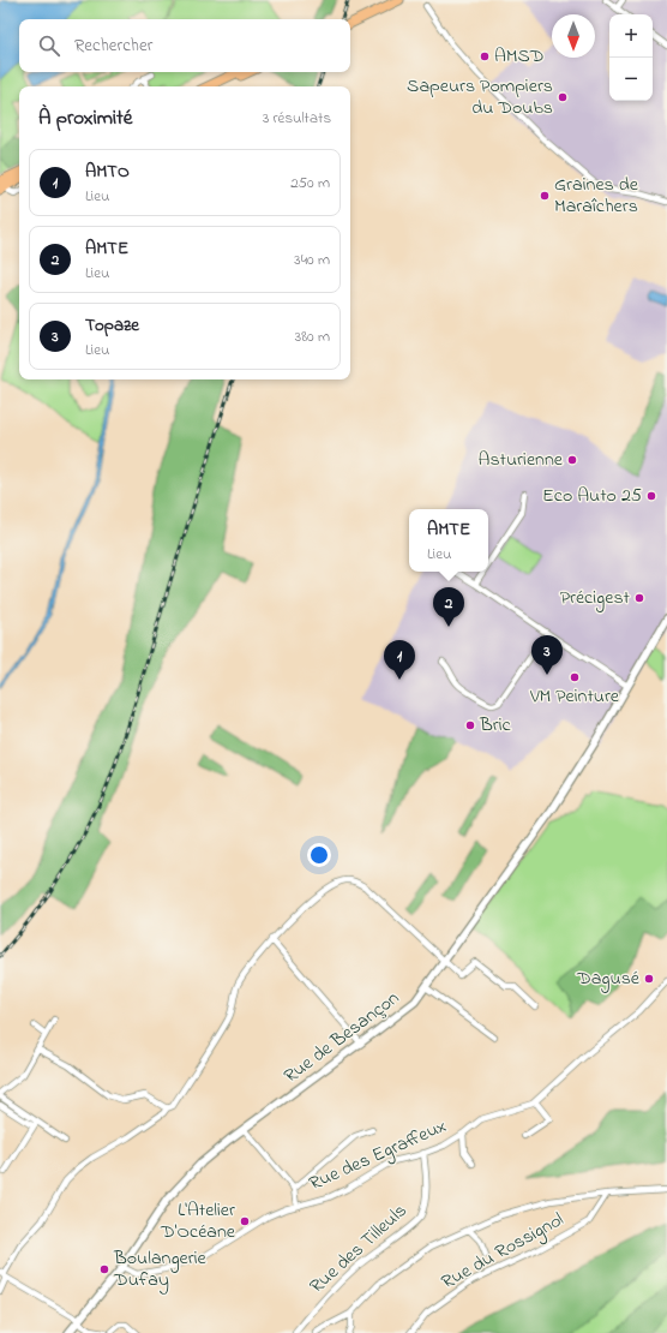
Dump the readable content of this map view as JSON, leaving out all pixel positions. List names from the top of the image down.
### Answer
{
  "streets": {
    "street": [
      "Rue de Besançon",
      "Rue des Egraffeux",
      "Rue des Tilleuls",
      "Rue du Rossignol"
    ]
  },
  "crossings": [
    ["Rue de Besançon", "Rue des Egraffeux"],
    ["Rue des Egraffeux", "Rue des Tilleuls"]
  ],
  "places": [
    "AMSD",
    "Sapeurs Pompiers du Doubs",
    "Graines de Maraîchers",
    "Asturienne",
    "Eco Auto 25",
    "Précigest",
    "VM Peinture",
    "Bric",
    "Dagusé",
    "L'Atelier D'Océane",
    "Boulangerie Dufay"
  ],
  "north": "bottom",
  "page": {
    "map_buttons": ["+", "−"],
    "search": "Rechercher",
    "heading": ["À proximité", "3 résultats"],
    "list": [
      {
        "mark": "1",
        "name": "AMTO",
        "note": "Lieu",
        "value": "250 m"
      },
      {
        "mark": "2",
        "name": "AMTE",
        "note": "Lieu",
        "value": "340 m"
      },
      {
        "mark": "3",
        "name": "Topaze",
        "note": "Lieu",
        "value": "380 m"
      }
    ],
    "popup": ["AMTE", "Lieu"],
    "pins": ["2", "3", "1"]
  }
}
